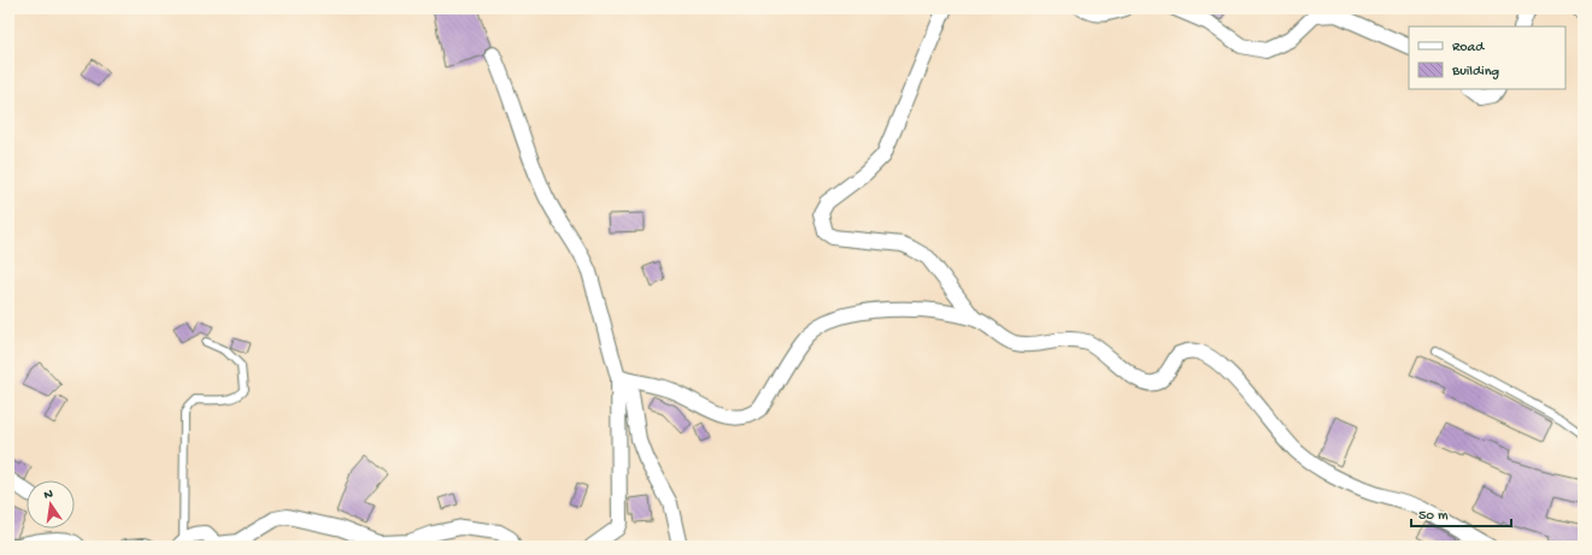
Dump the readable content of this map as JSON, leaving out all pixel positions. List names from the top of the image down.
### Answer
{
  "legend": ["Road", "Building"],
  "scale_bar": "50 m",
  "north": "top"
}
